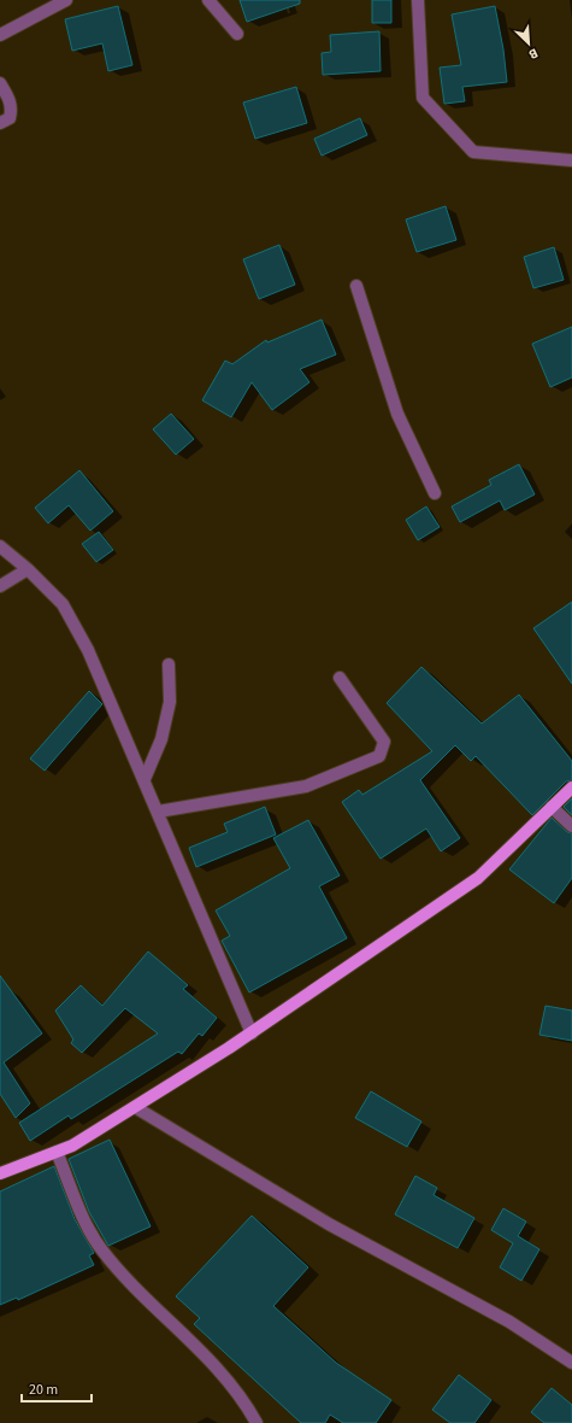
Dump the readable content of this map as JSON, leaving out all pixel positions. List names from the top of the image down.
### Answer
{
  "scale_bar": "20 m",
  "north": "bottom right"
}
